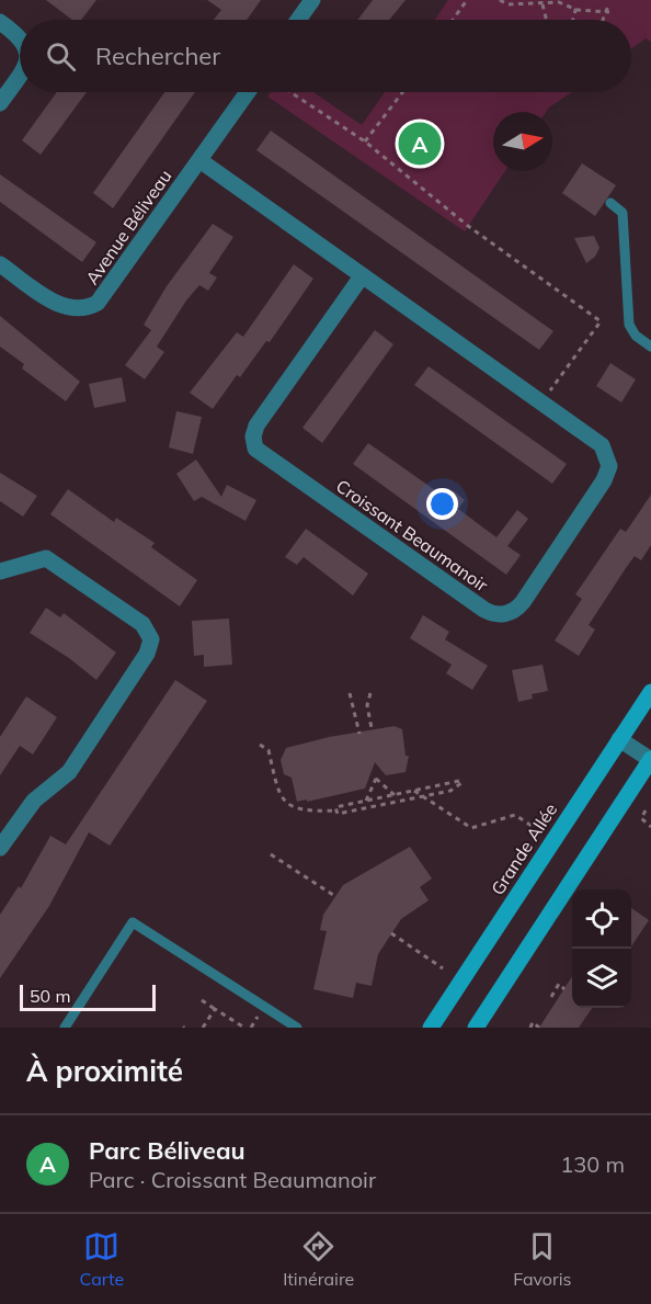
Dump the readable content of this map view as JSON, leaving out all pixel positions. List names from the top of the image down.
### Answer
{
  "streets": {
    "main road": ["Grande Allée"],
    "street": ["Avenue Béliveau", "Croissant Beaumanoir"]
  },
  "crossings": [
    ["Avenue Béliveau", "Croissant Beaumanoir"]
  ],
  "scale_bar": "50 m",
  "north": "right",
  "page": {
    "search": "Rechercher",
    "pins": "A",
    "scale": "50 m",
    "heading": "À proximité",
    "list": [
      {
        "mark": "A",
        "name": "Parc Béliveau",
        "note": "Parc · Croissant Beaumanoir",
        "value": "130 m"
      }
    ],
    "nav": ["Carte", "Itinéraire", "Favoris"]
  }
}
